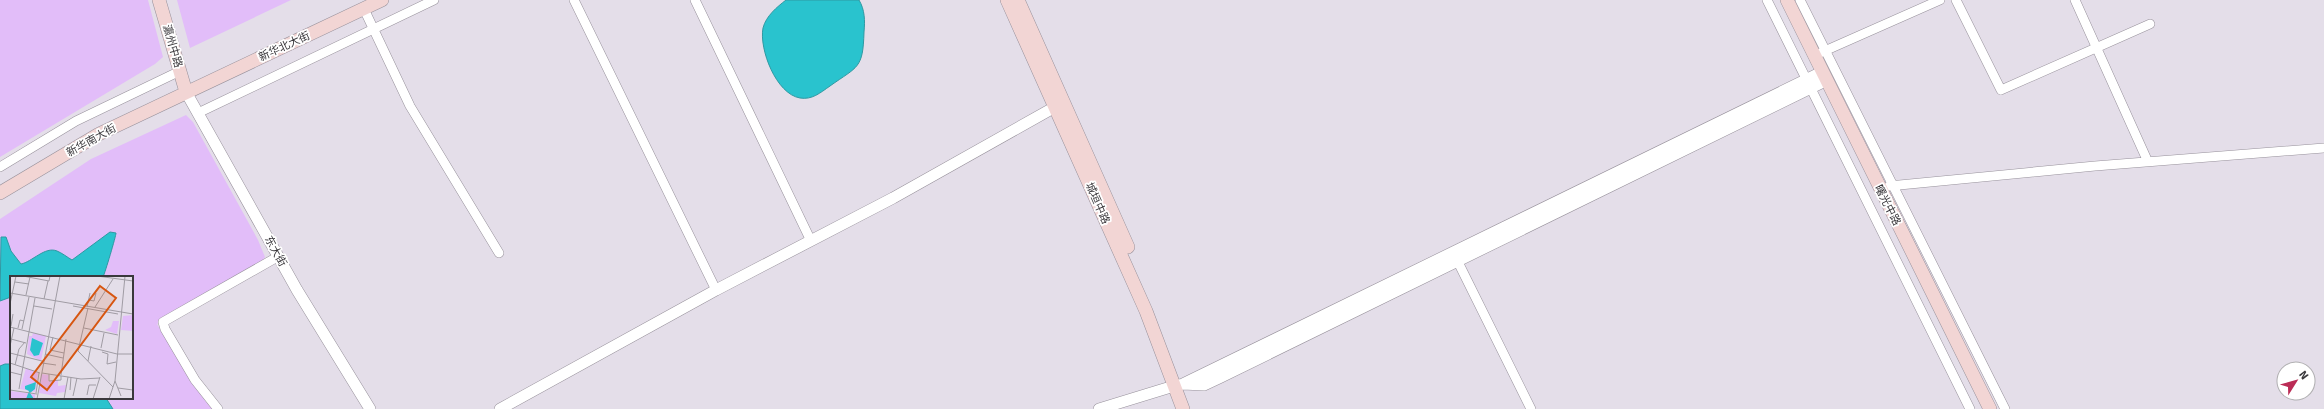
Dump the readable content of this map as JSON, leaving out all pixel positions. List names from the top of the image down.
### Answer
{
  "streets": {
    "main road": [
      "瀛州中路",
      "新华北大街",
      "新华南大街",
      "城垣中路",
      "曙光中路"
    ],
    "street": ["东大街"]
  },
  "crossings": [
    ["瀛州中路", "新华北大街"],
    ["瀛州中路", "新华南大街"],
    ["瀛州中路", "东大街"],
    ["新华北大街", "新华南大街"],
    ["新华北大街", "东大街"],
    ["新华南大街", "东大街"]
  ],
  "north": "top right"
}
